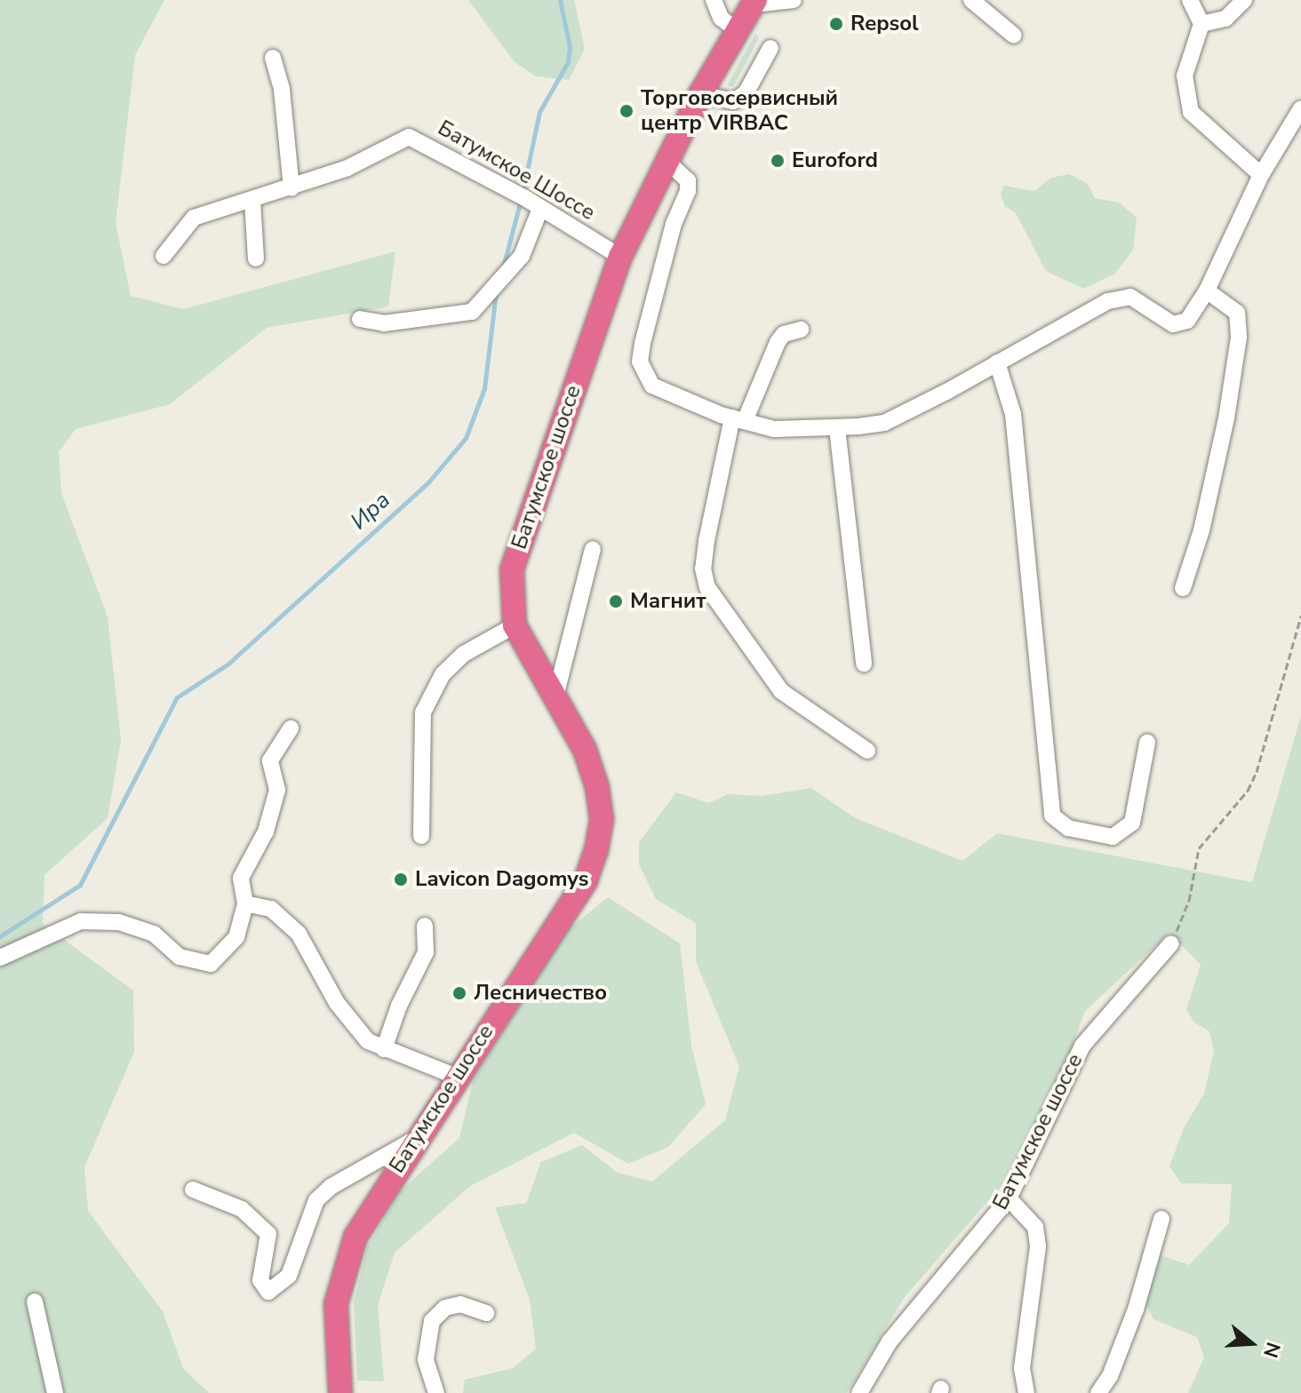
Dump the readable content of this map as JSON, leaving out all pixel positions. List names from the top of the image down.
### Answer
{
  "streets": {
    "highway": ["Батумское шоссе"],
    "street": ["Батумское Шоссе"]
  },
  "crossings": [
    ["Батумское Шоссе", "Батумское шоссе"]
  ],
  "water": ["Ира"],
  "places": [
    "Repsol",
    "Торговосервисный центр VIRBAC",
    "Euroford",
    "Магнит",
    "Lavicon Dagomys",
    "Лесничество"
  ],
  "north": "right"
}
